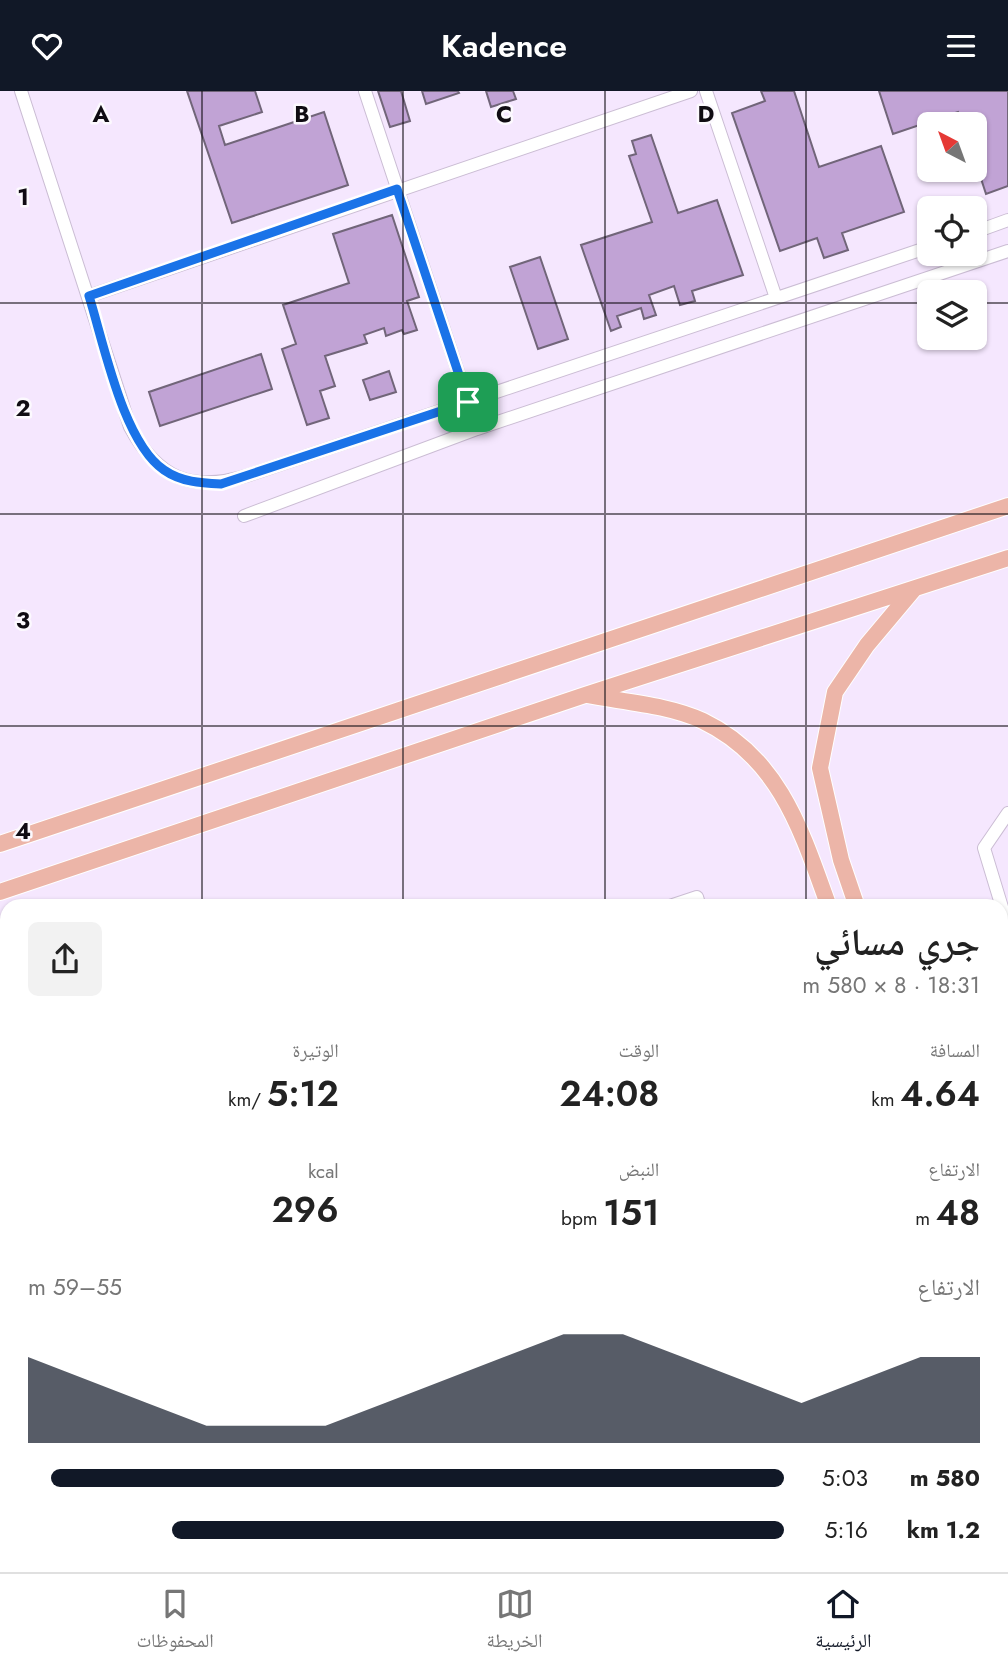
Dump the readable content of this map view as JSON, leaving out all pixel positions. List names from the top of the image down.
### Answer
{
  "north": "top left",
  "page": {
    "header": "Kadence",
    "heading": ["جري مسائي", "18:31 · 8 × 580 m"],
    "stats": [
      ["المسافة", "4.64 km"],
      ["الوقت", "24:08"],
      ["الوتيرة", "5:12 /km"],
      ["الارتفاع", "48 m"],
      ["النبض", "151 bpm"],
      ["kcal", "296"]
    ],
    "chart": ["الارتفاع", "55–59 m"],
    "list": [
      {
        "name": "580 m",
        "note": "5:03"
      },
      {
        "name": "1.2 km",
        "note": "5:16"
      }
    ],
    "tabs": ["الرئيسية", "الخريطة", "المحفوظات"]
  },
  "grid": {
    "columns": [
      "A",
      "B",
      "C",
      "D"
    ],
    "rows": [
      "1",
      "2",
      "3",
      "4"
    ]
  }
}
